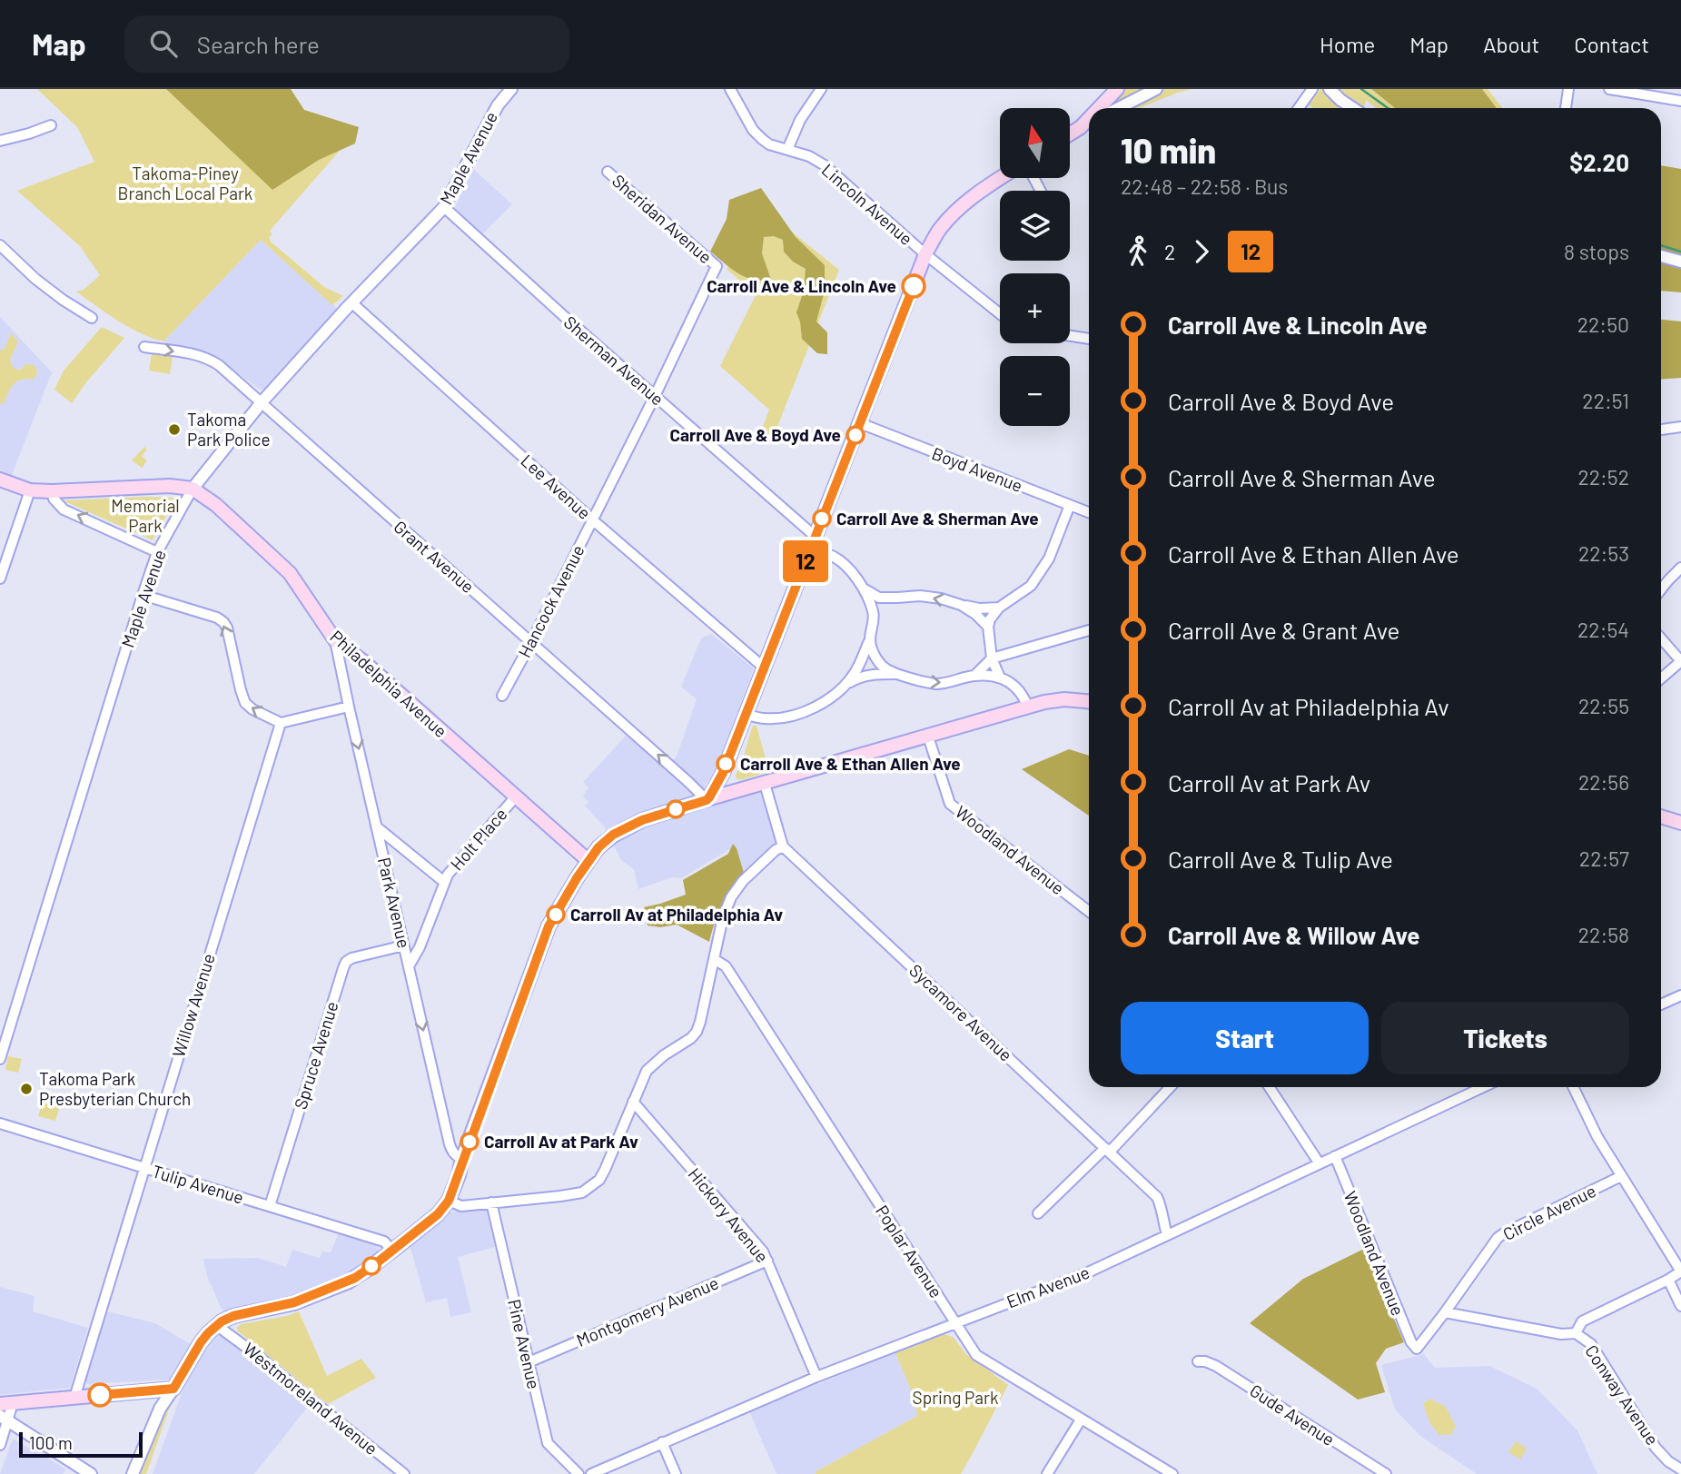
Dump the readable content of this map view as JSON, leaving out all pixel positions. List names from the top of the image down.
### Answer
{
  "streets": {
    "main road": ["Philadelphia Avenue"],
    "street": [
      "Maple Avenue",
      "Lincoln Avenue",
      "Sheridan Avenue",
      "Sherman Avenue",
      "Boyd Avenue",
      "Lee Avenue",
      "Grant Avenue",
      "Hancock Avenue",
      "Holt Place",
      "Woodland Avenue",
      "Park Avenue",
      "Willow Avenue",
      "Sycamore Avenue",
      "Spruce Avenue",
      "Tulip Avenue",
      "Circle Avenue",
      "Hickory Avenue",
      "Poplar Avenue",
      "Elm Avenue",
      "Montgomery Avenue",
      "Pine Avenue",
      "Conway Avenue",
      "Westmoreland Avenue",
      "Gude Avenue"
    ]
  },
  "crossings": [
    ["Maple Avenue", "Sherman Avenue"],
    ["Maple Avenue", "Lee Avenue"],
    ["Maple Avenue", "Grant Avenue"],
    ["Maple Avenue", "Philadelphia Avenue"],
    ["Sheridan Avenue", "Hancock Avenue"],
    ["Sherman Avenue", "Hancock Avenue"],
    ["Lee Avenue", "Hancock Avenue"],
    ["Grant Avenue", "Hancock Avenue"],
    ["Philadelphia Avenue", "Holt Place"],
    ["Philadelphia Avenue", "Park Avenue"],
    ["Holt Place", "Park Avenue"],
    ["Woodland Avenue", "Circle Avenue"],
    ["Woodland Avenue", "Elm Avenue"],
    ["Park Avenue", "Spruce Avenue"],
    ["Willow Avenue", "Tulip Avenue"],
    ["Sycamore Avenue", "Elm Avenue"],
    ["Spruce Avenue", "Tulip Avenue"],
    ["Circle Avenue", "Conway Avenue"],
    ["Hickory Avenue", "Elm Avenue"],
    ["Hickory Avenue", "Montgomery Avenue"],
    ["Poplar Avenue", "Elm Avenue"],
    ["Montgomery Avenue", "Pine Avenue"]
  ],
  "one_way": ["Park Avenue"],
  "parks": ["Takoma-Piney Branch Local Park", "Memorial Park", "Spring Park"],
  "places": [
    "Carroll Ave & Lincoln Ave",
    "Takoma Park Police",
    "Carroll Ave & Boyd Ave",
    "Carroll Ave & Sherman Ave",
    "Carroll Ave & Ethan Allen Ave",
    "Carroll Av at Philadelphia Av",
    "Takoma Park Presbyterian Church",
    "Carroll Av at Park Av"
  ],
  "lines": ["bus line 12"],
  "scale_bar": "100 m",
  "north": "top",
  "page": {
    "header": "Map",
    "search": "Search here",
    "nav": [
      "Home",
      "Map",
      "About",
      "Contact"
    ],
    "on_map": "12",
    "map_buttons": ["+", "−"],
    "heading": ["10 min", "22:48 – 22:58 · Bus", "$2.20"],
    "legs": ["2", "12", "8 stops"],
    "list": [
      {
        "name": "Carroll Ave & Lincoln Ave",
        "value": "22:50"
      },
      {
        "name": "Carroll Ave & Boyd Ave",
        "value": "22:51"
      },
      {
        "name": "Carroll Ave & Sherman Ave",
        "value": "22:52"
      },
      {
        "name": "Carroll Ave & Ethan Allen Ave",
        "value": "22:53"
      },
      {
        "name": "Carroll Ave & Grant Ave",
        "value": "22:54"
      },
      {
        "name": "Carroll Av at Philadelphia Av",
        "value": "22:55"
      },
      {
        "name": "Carroll Av at Park Av",
        "value": "22:56"
      },
      {
        "name": "Carroll Ave & Tulip Ave",
        "value": "22:57"
      },
      {
        "name": "Carroll Ave & Willow Ave",
        "value": "22:58"
      }
    ],
    "buttons": ["Start", "Tickets"],
    "scale": "100 m"
  }
}
